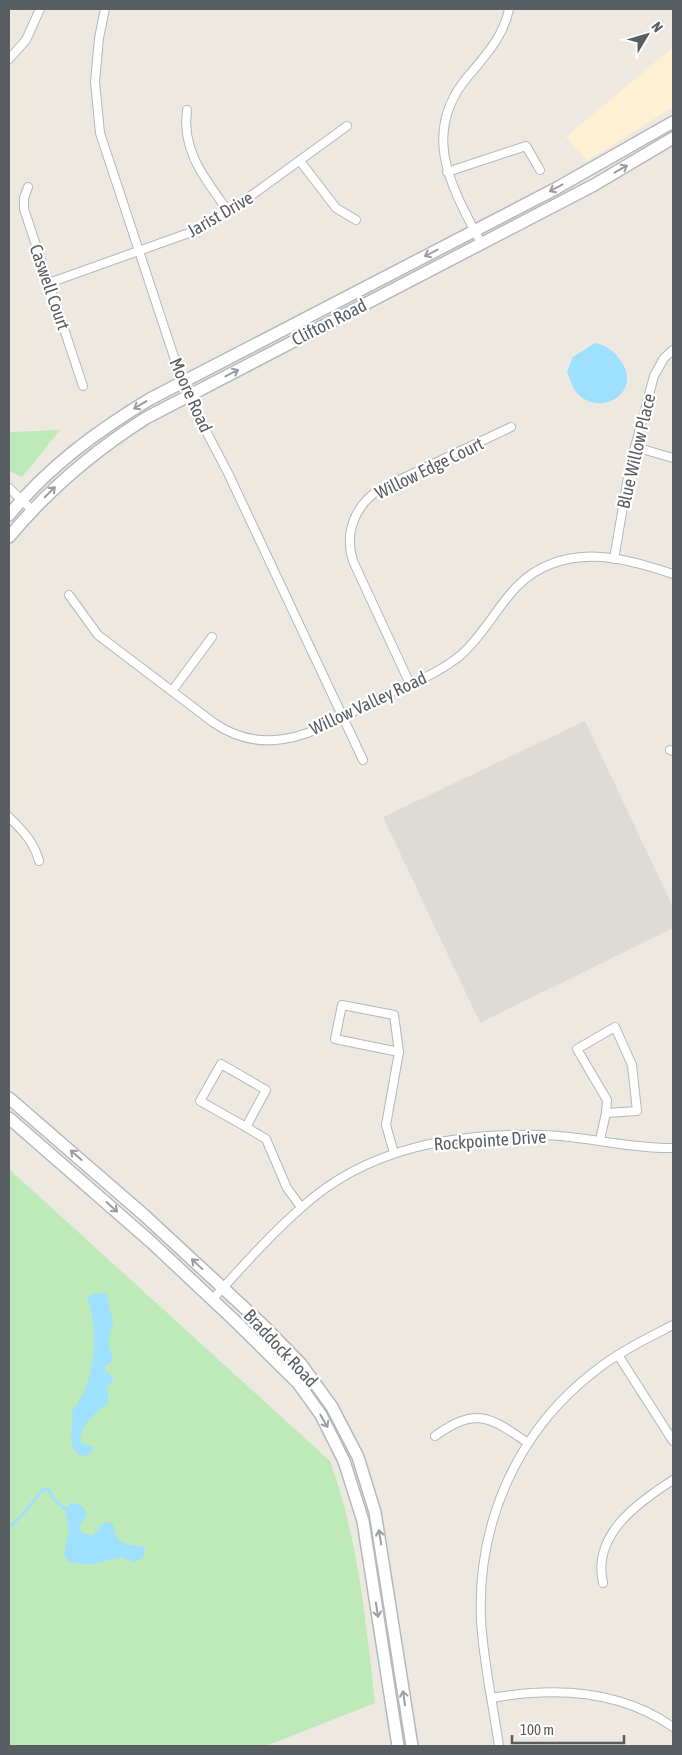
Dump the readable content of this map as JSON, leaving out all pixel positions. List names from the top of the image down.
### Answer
{
  "streets": {
    "main road": ["Clifton Road", "Braddock Road"],
    "street": [
      "Jarist Drive",
      "Caswell Court",
      "Moore Road",
      "Blue Willow Place",
      "Willow Edge Court",
      "Willow Valley Road",
      "Rockpointe Drive"
    ]
  },
  "crossings": [
    ["Jarist Drive", "Caswell Court"],
    ["Jarist Drive", "Moore Road"],
    ["Clifton Road", "Moore Road"],
    ["Moore Road", "Willow Valley Road"],
    ["Blue Willow Place", "Willow Valley Road"],
    ["Willow Edge Court", "Willow Valley Road"],
    ["Rockpointe Drive", "Braddock Road"]
  ],
  "scale_bar": "100 m",
  "north": "top right"
}
